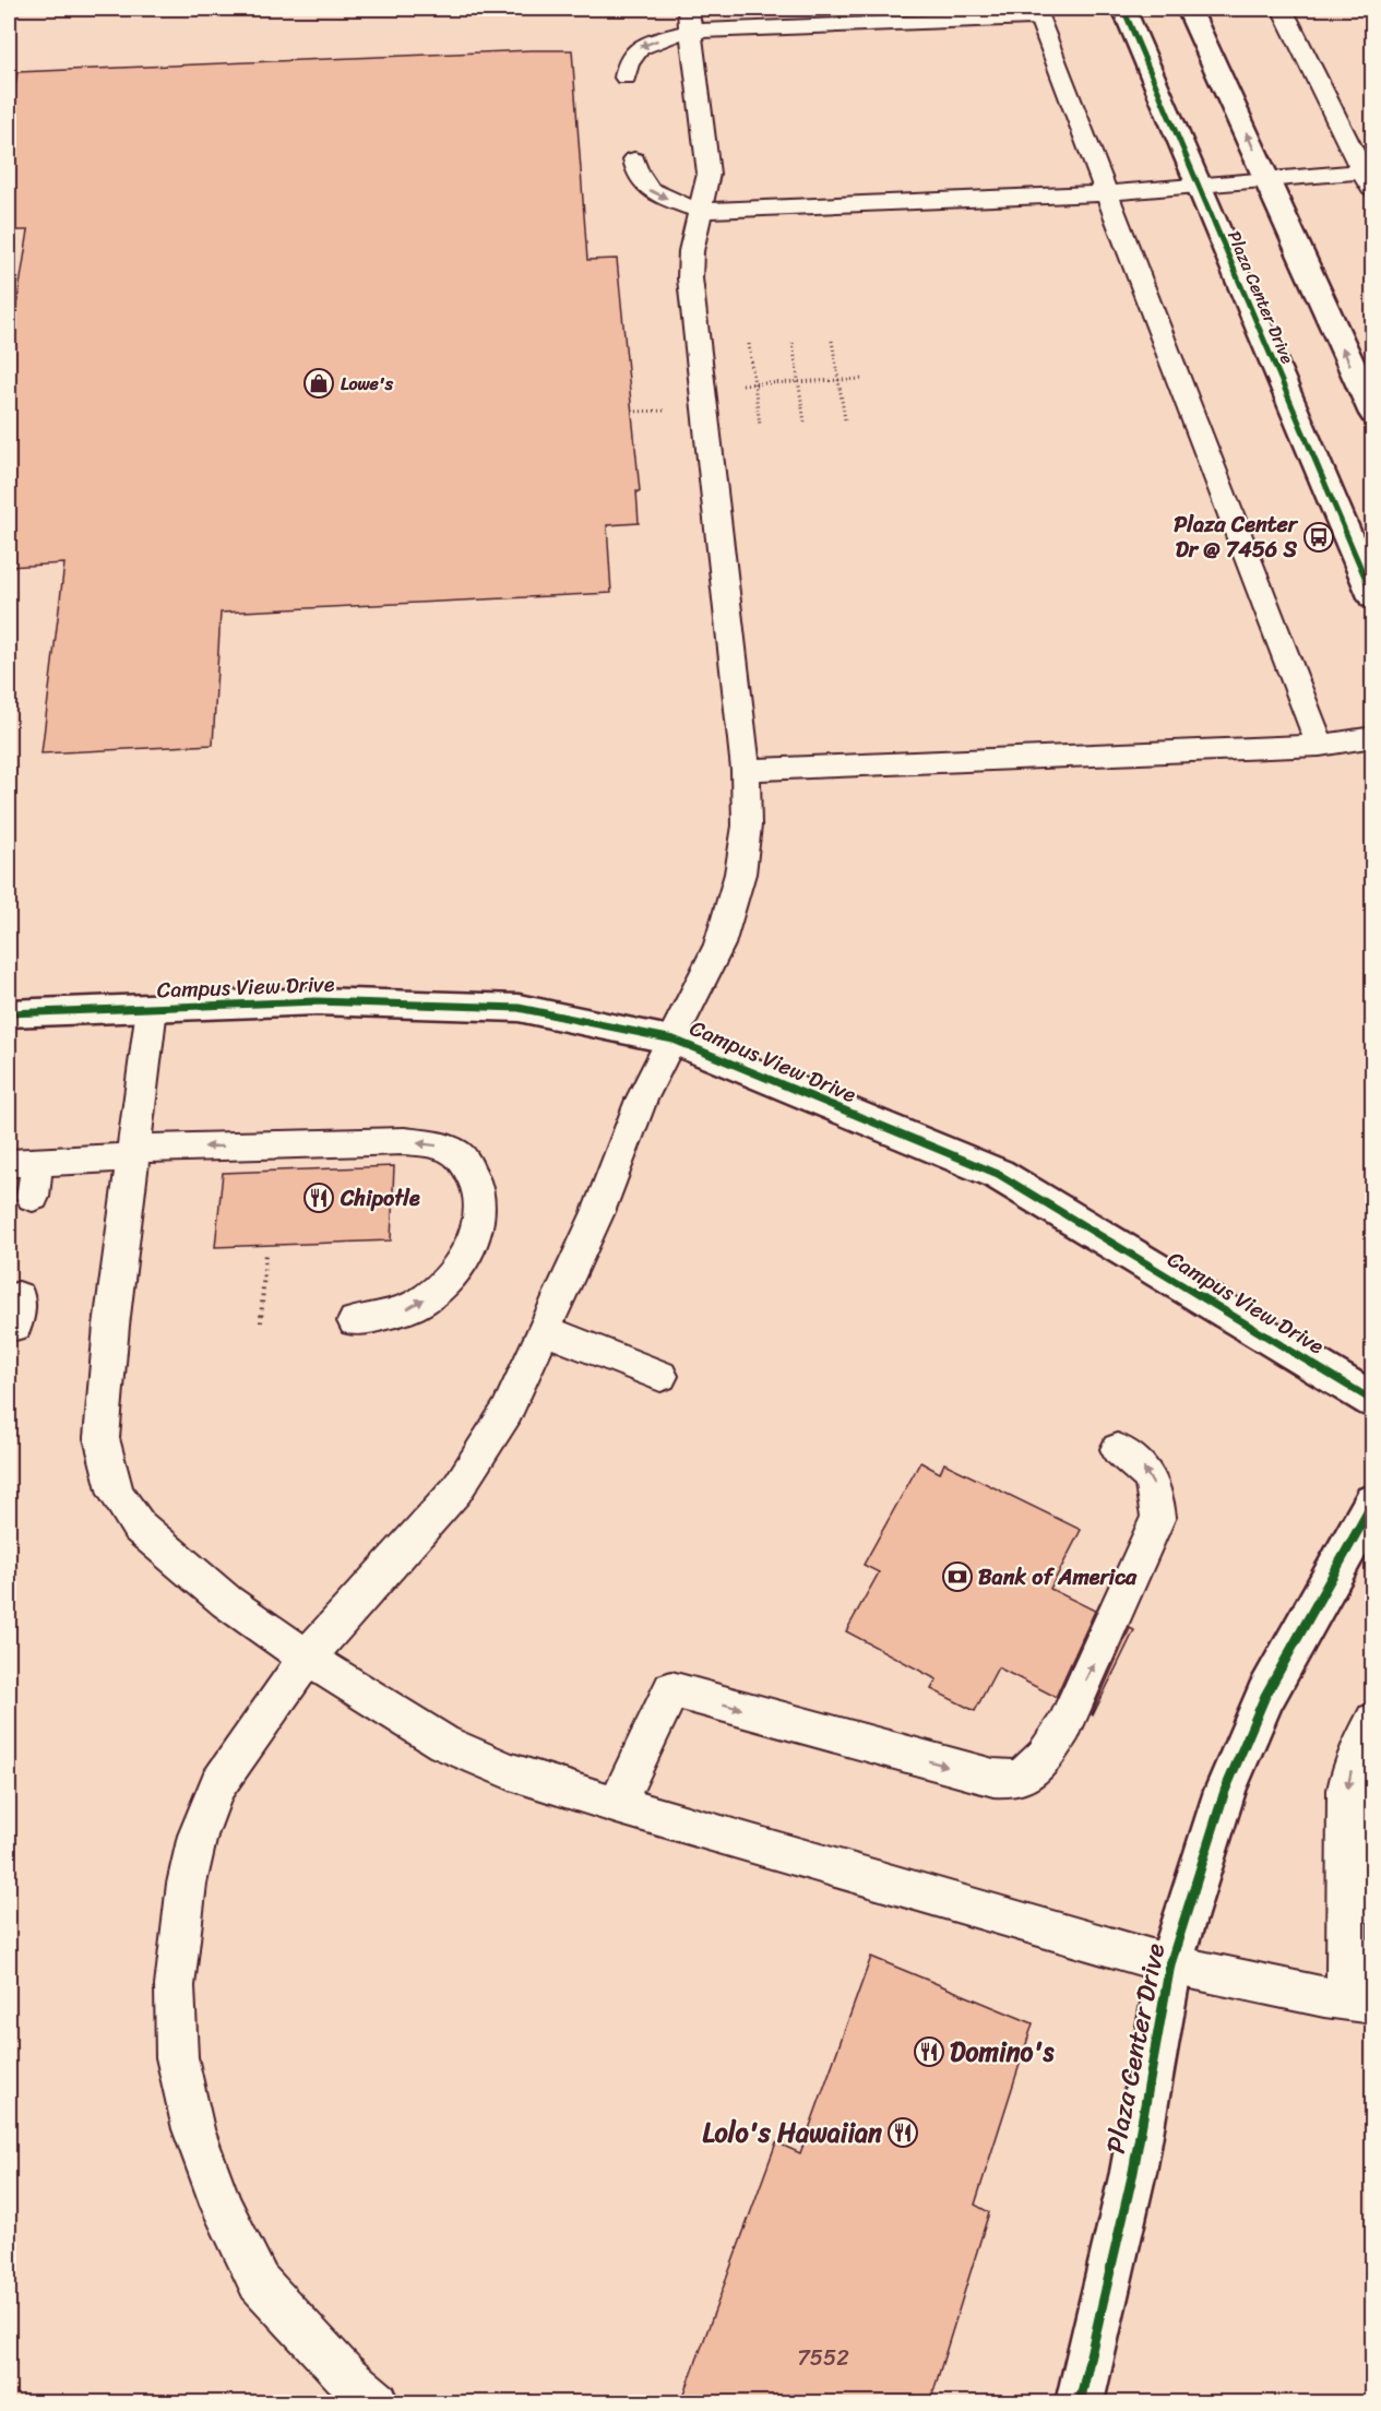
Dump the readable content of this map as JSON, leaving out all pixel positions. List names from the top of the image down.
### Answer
{
  "streets": {
    "street": ["Plaza Center Drive", "Campus View Drive"]
  },
  "places": {
    "shop": ["Lowe's"],
    "bus stop": ["Plaza Center Dr @ 7456 S"],
    "restaurant": ["Chipotle", "Domino's", "Lolo's Hawaiian"],
    "bank": ["Bank of America"]
  },
  "house_numbers": ["7552"]
}
